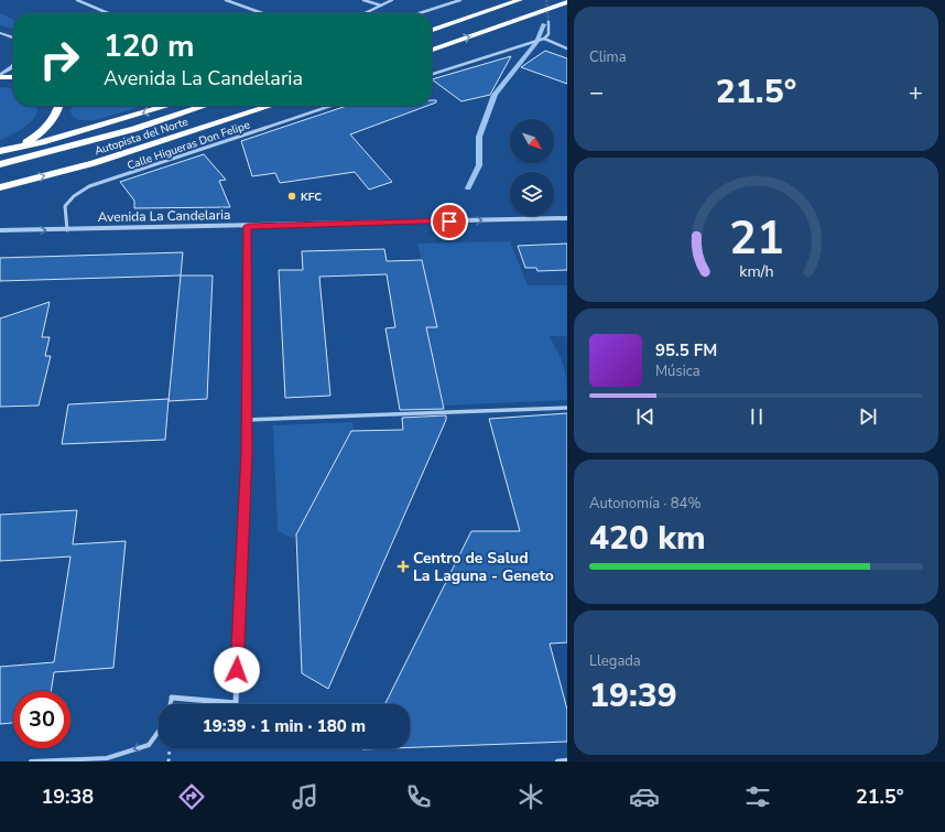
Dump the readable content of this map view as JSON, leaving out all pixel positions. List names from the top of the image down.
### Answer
{
  "streets": {
    "highway": ["Autopista del Norte"],
    "street": ["Calle Higueras Don Felipe", "Avenida La Candelaria"]
  },
  "crossings": [
    ["Calle Higueras Don Felipe", "Avenida La Candelaria"]
  ],
  "one_way": ["Avenida La Candelaria"],
  "places": {
    "other": ["KFC"],
    "health": ["Centro de Salud La Laguna - Geneto"]
  },
  "north": "bottom right",
  "page": {
    "tile": [
      "Clima",
      ["Autonomía · 84%", "420 km"],
      ["Llegada", "19:39"]
    ],
    "turn": ["120 m", "Avenida La Candelaria"],
    "heat": ["−", "21.5°", "+"],
    "song": ["95.5 FM", "Música"],
    "limit": "30",
    "trip": "19:39 · 1 min · 180 m",
    "tabs": ["19:38", "21.5°"],
    "gauge": ["21", "km/h"]
  }
}
